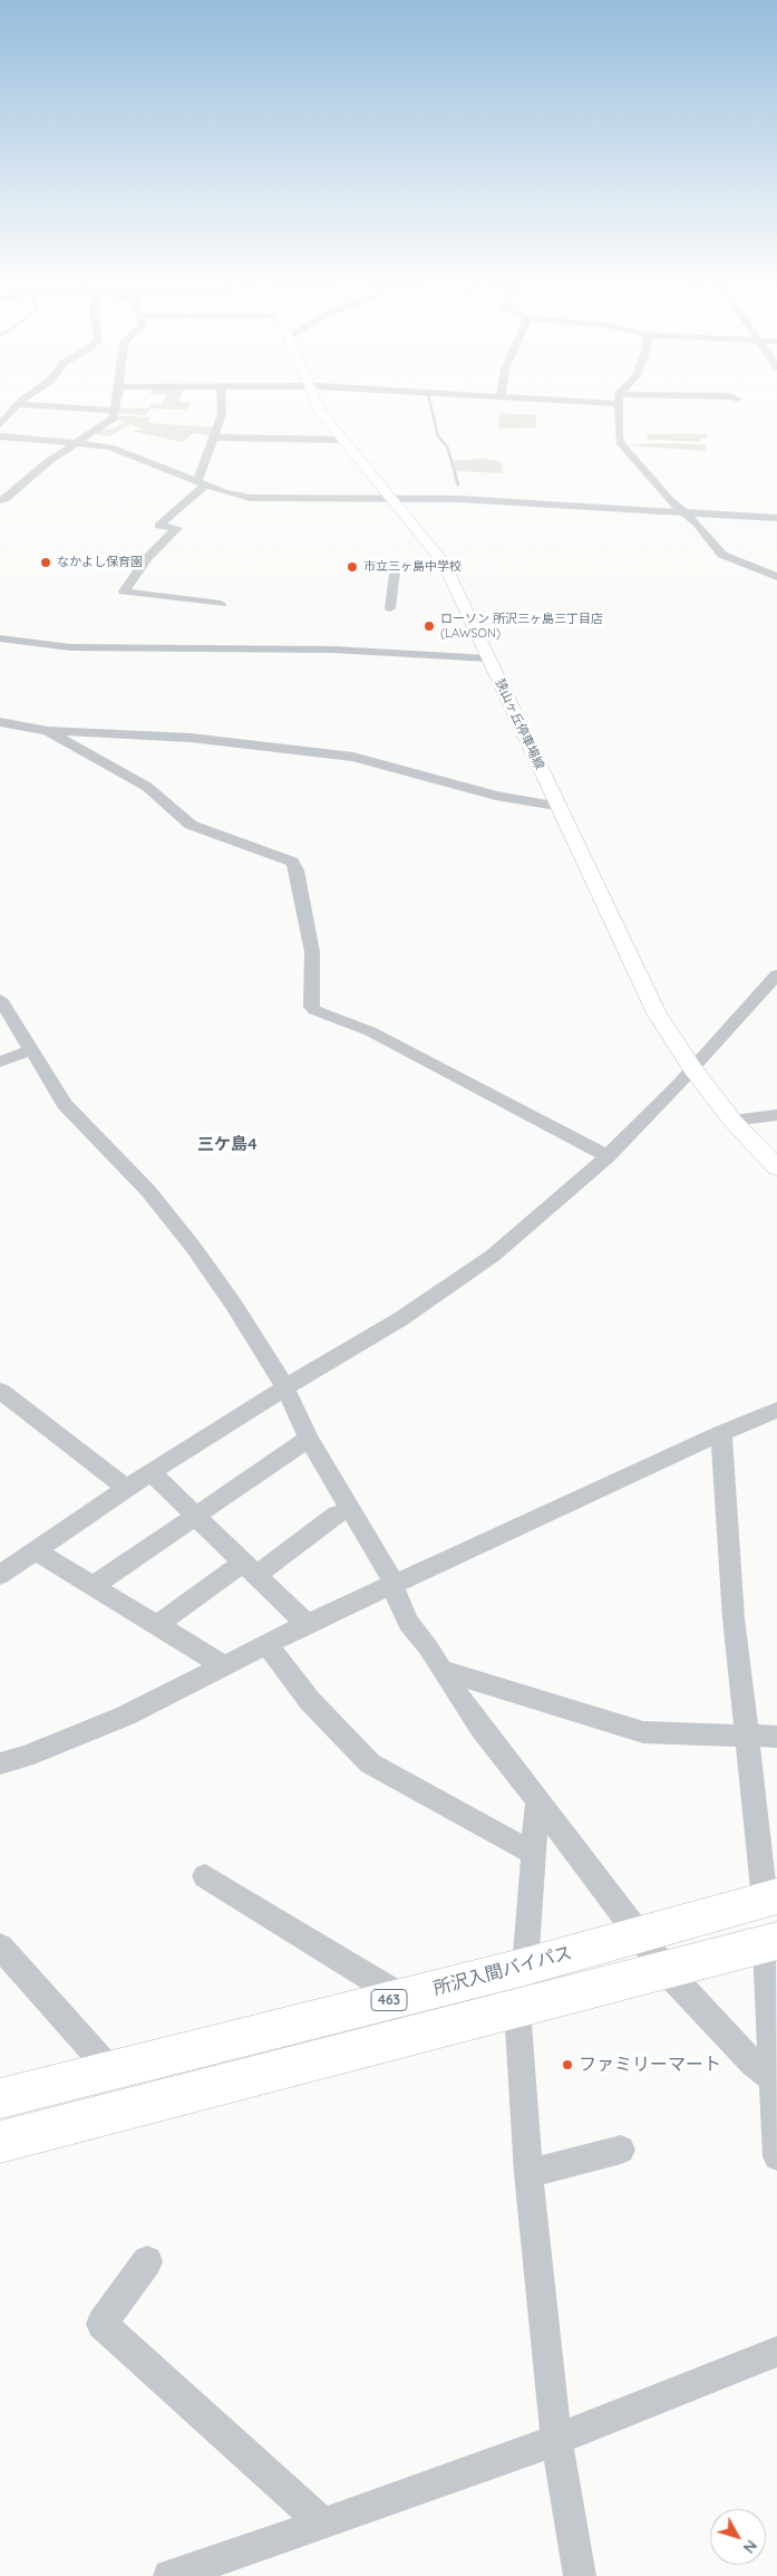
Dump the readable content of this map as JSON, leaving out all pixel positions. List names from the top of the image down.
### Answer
{
  "streets": {
    "highway": ["所沢入間バイパス", "463"],
    "main road": ["狭山ヶ丘停車場線"]
  },
  "districts": ["三ケ島4"],
  "places": [
    "なかよし保育園",
    "市立三ヶ島中学校",
    "ローソン 所沢三ヶ島三丁目店 (LAWSON)",
    "ファミリーマート"
  ],
  "north": "bottom right"
}
